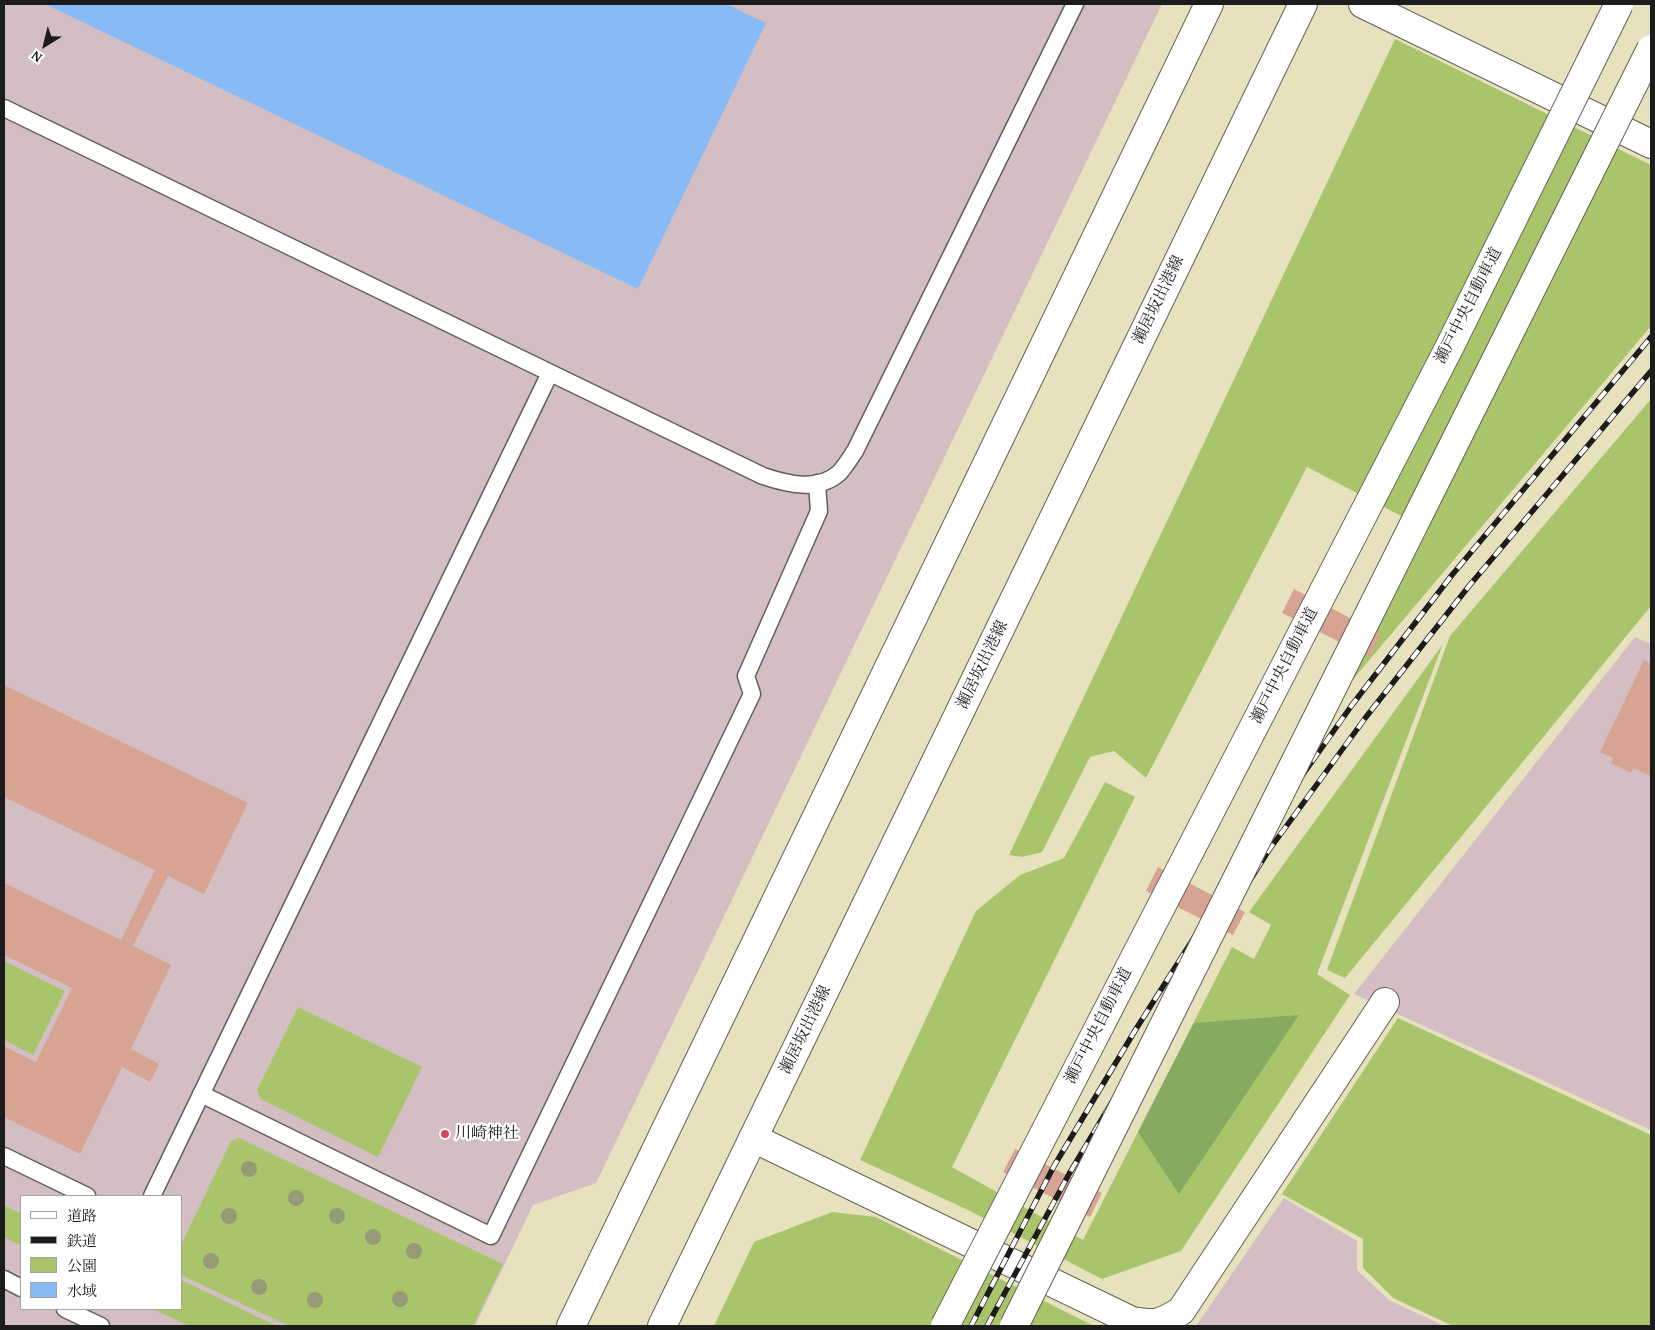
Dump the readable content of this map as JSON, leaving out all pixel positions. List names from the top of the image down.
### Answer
{
  "streets": {
    "main road": ["瀬居坂出港線", "瀬戸中央自動車道"]
  },
  "places": ["川崎神社"],
  "legend": [
    "道路",
    "鉄道",
    "公園",
    "水域"
  ],
  "north": "bottom left"
}
